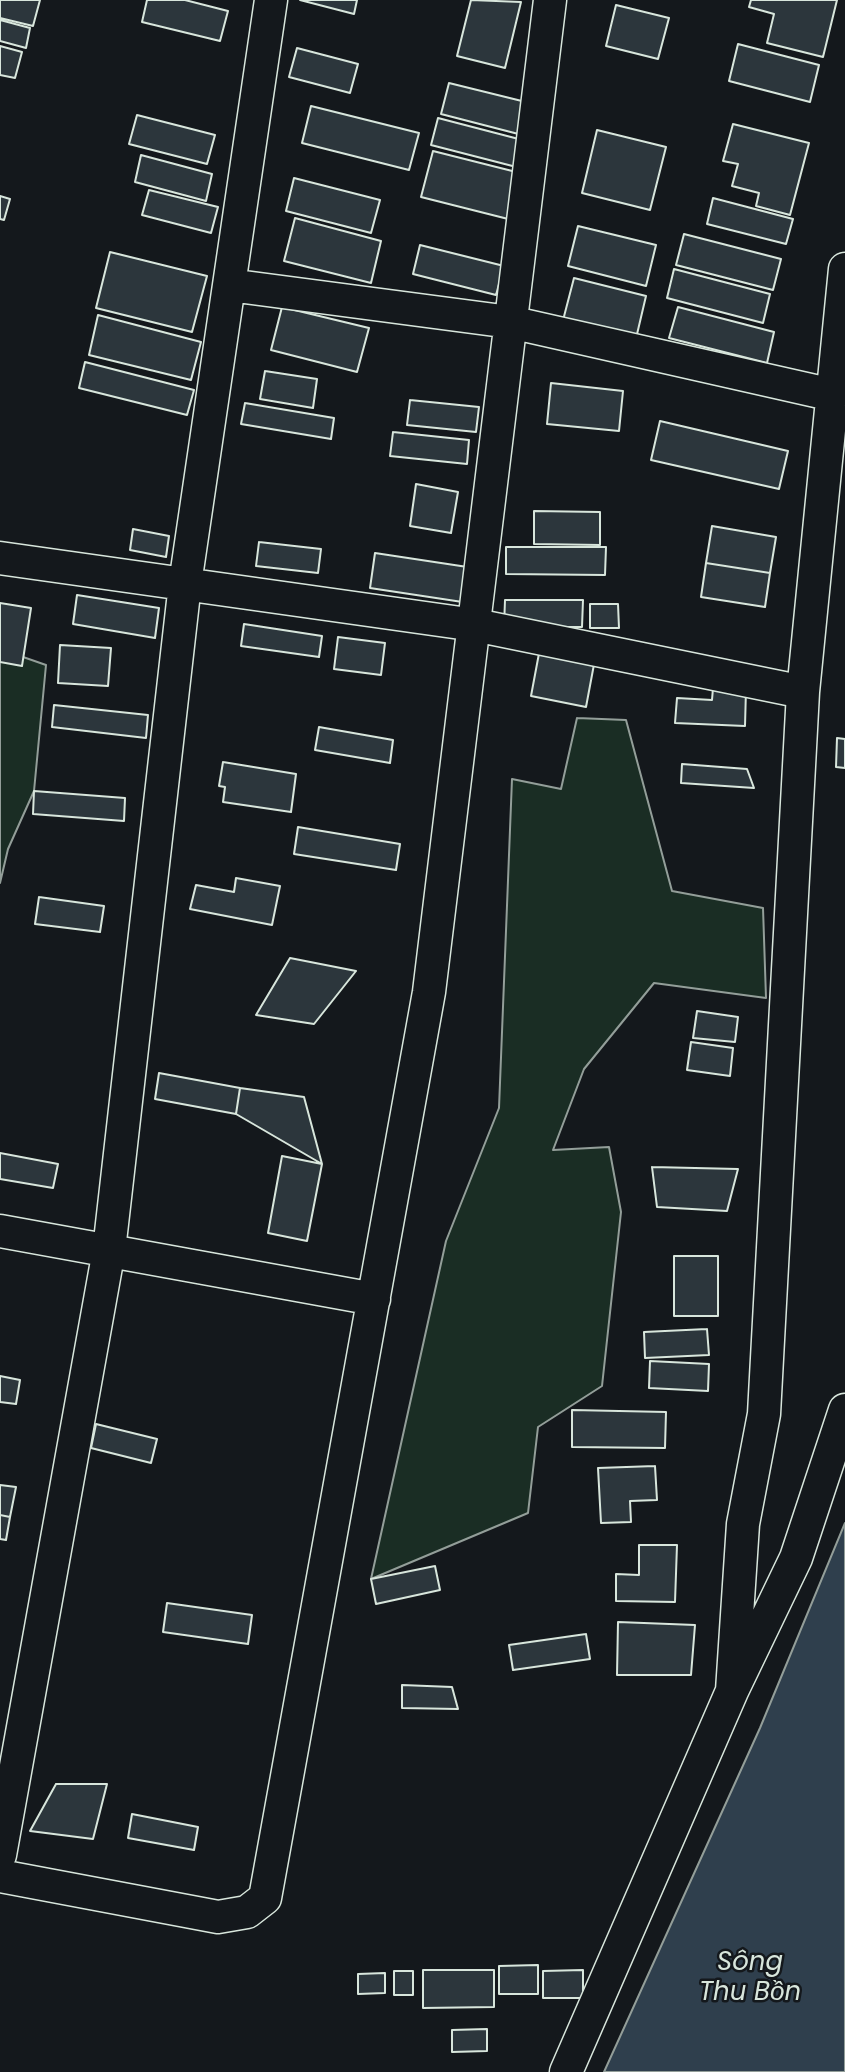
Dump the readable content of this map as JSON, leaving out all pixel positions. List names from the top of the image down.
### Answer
{
  "water": ["Sông Thu Bồn"]
}
